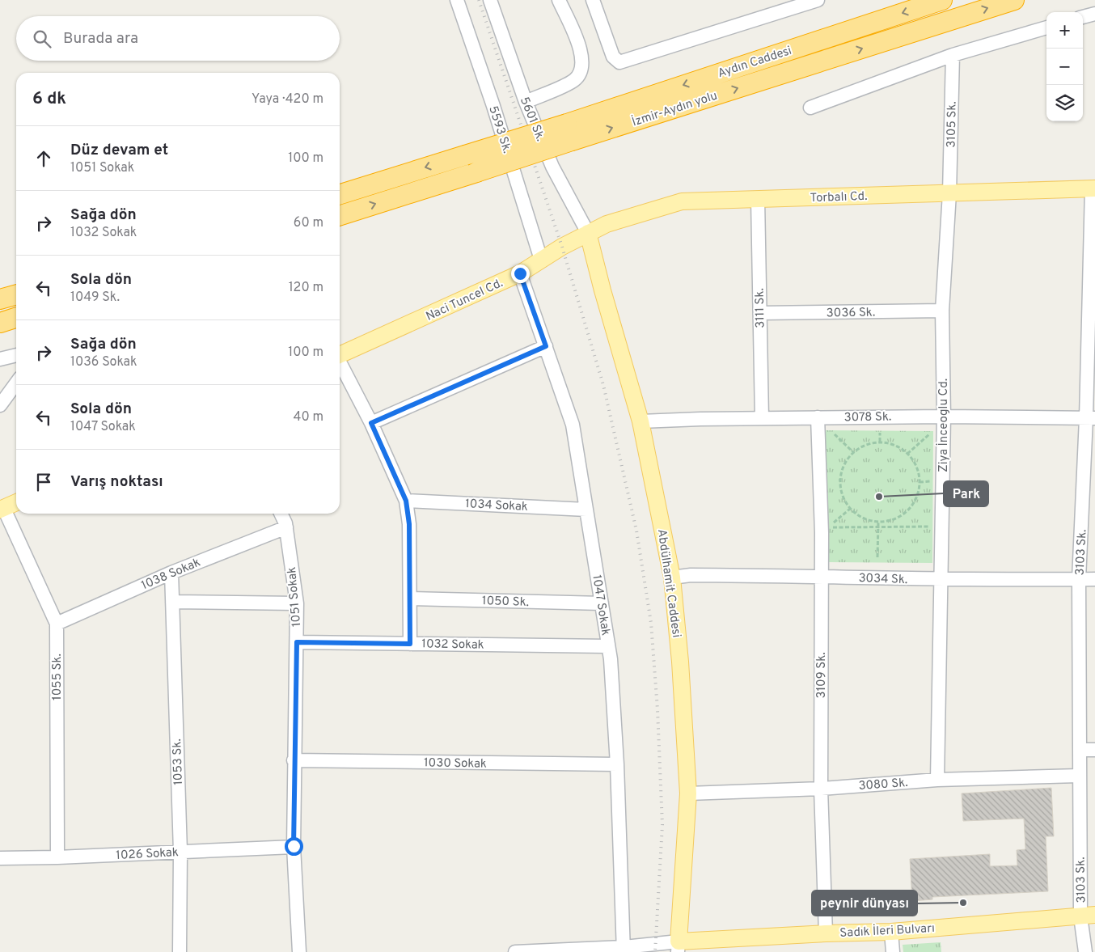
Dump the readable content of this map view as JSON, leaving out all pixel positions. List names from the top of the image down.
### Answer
{
  "streets": {
    "highway": ["Aydın Caddesi", "İzmir-Aydın yolu"],
    "main road": [
      "Torbalı Cd.",
      "Naci Tuncel Cd.",
      "Abdülhamit Caddesi",
      "Sadık İleri Bulvarı"
    ],
    "street": [
      "5601 Sk.",
      "3105 Sk.",
      "5593 Sk.",
      "3111 Sk.",
      "3036 Sk.",
      "3078 Sk.",
      "Ziya İnceoglu Cd.",
      "1034 Sokak",
      "3103 Sk.",
      "1038 Sokak",
      "3034 Sk.",
      "1051 Sokak",
      "1050 Sk.",
      "1047 Sokak",
      "1032 Sokak",
      "3109 Sk.",
      "1055 Sk.",
      "1053 Sk.",
      "1030 Sokak",
      "3080 Sk.",
      "1026 Sokak"
    ]
  },
  "crossings": [
    ["Aydın Caddesi", "İzmir-Aydın yolu"],
    ["5601 Sk.", "Torbalı Cd."],
    ["5601 Sk.", "Naci Tuncel Cd."],
    ["5601 Sk.", "Abdülhamit Caddesi"],
    ["3105 Sk.", "Torbalı Cd."],
    ["3105 Sk.", "Ziya İnceoglu Cd."],
    ["5593 Sk.", "Naci Tuncel Cd."],
    ["Torbalı Cd.", "Naci Tuncel Cd."],
    ["Torbalı Cd.", "3111 Sk."],
    ["Torbalı Cd.", "Ziya İnceoglu Cd."],
    ["Torbalı Cd.", "3103 Sk."],
    ["Torbalı Cd.", "Abdülhamit Caddesi"],
    ["Naci Tuncel Cd.", "Abdülhamit Caddesi"],
    ["Naci Tuncel Cd.", "1047 Sokak"],
    ["3111 Sk.", "3036 Sk."],
    ["3111 Sk.", "3078 Sk."],
    ["3036 Sk.", "Ziya İnceoglu Cd."],
    ["3078 Sk.", "Ziya İnceoglu Cd."],
    ["3078 Sk.", "3103 Sk."],
    ["3078 Sk.", "Abdülhamit Caddesi"],
    ["3078 Sk.", "3109 Sk."],
    ["Ziya İnceoglu Cd.", "3034 Sk."],
    ["Ziya İnceoglu Cd.", "3080 Sk."],
    ["1034 Sokak", "1047 Sokak"],
    ["3103 Sk.", "3034 Sk."],
    ["3103 Sk.", "3080 Sk."],
    ["3103 Sk.", "Sadık İleri Bulvarı"],
    ["1038 Sokak", "1051 Sokak"],
    ["1038 Sokak", "1055 Sk."],
    ["1038 Sokak", "1053 Sk."],
    ["3034 Sk.", "Abdülhamit Caddesi"],
    ["3034 Sk.", "3109 Sk."],
    ["Abdülhamit Caddesi", "3080 Sk."],
    ["Abdülhamit Caddesi", "Sadık İleri Bulvarı"],
    ["1051 Sokak", "1032 Sokak"],
    ["1051 Sokak", "1030 Sokak"],
    ["1051 Sokak", "1026 Sokak"],
    ["1050 Sk.", "1047 Sokak"],
    ["1047 Sokak", "1032 Sokak"],
    ["1047 Sokak", "1030 Sokak"],
    ["3109 Sk.", "3080 Sk."],
    ["3109 Sk.", "Sadık İleri Bulvarı"],
    ["1055 Sk.", "1026 Sokak"],
    ["1053 Sk.", "1026 Sokak"]
  ],
  "one_way": ["Aydın Caddesi"],
  "places": ["Park", "peynir dünyası"],
  "page": {
    "map_buttons": ["+", "−"],
    "search": "Burada ara",
    "heading": ["6 dk", "Yaya · 420 m"],
    "list": [
      ["Düz devam et", "1051 Sokak", "100 m"],
      ["Sağa dön", "1032 Sokak", "60 m"],
      ["Sola dön", "1049 Sk.", "120 m"],
      ["Sağa dön", "1036 Sokak", "100 m"],
      ["Sola dön", "1047 Sokak", "40 m"],
      "Varış noktası"
    ]
  }
}
